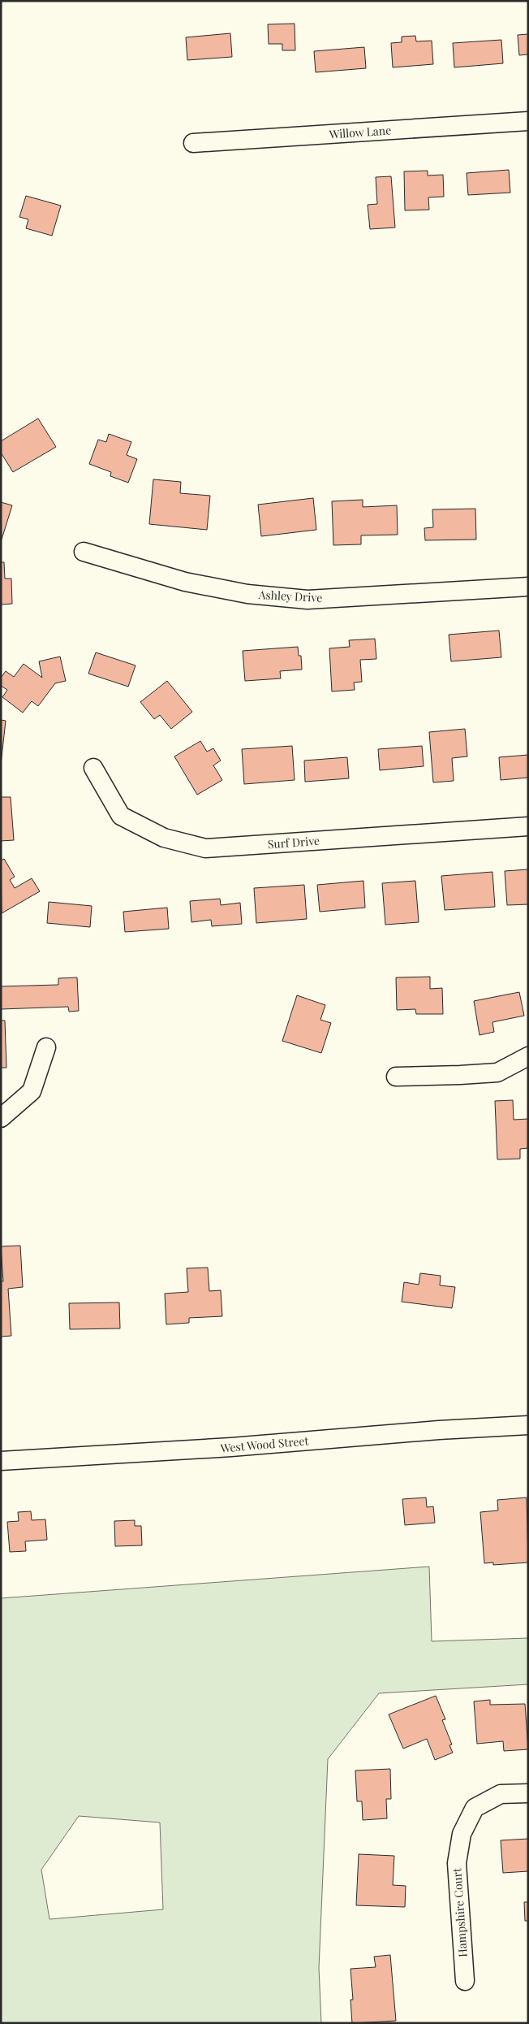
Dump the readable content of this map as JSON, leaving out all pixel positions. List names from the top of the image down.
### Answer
{
  "streets": {
    "street": [
      "Willow Lane",
      "Ashley Drive",
      "Surf Drive",
      "West Wood Street",
      "Hampshire Court"
    ]
  }
}
